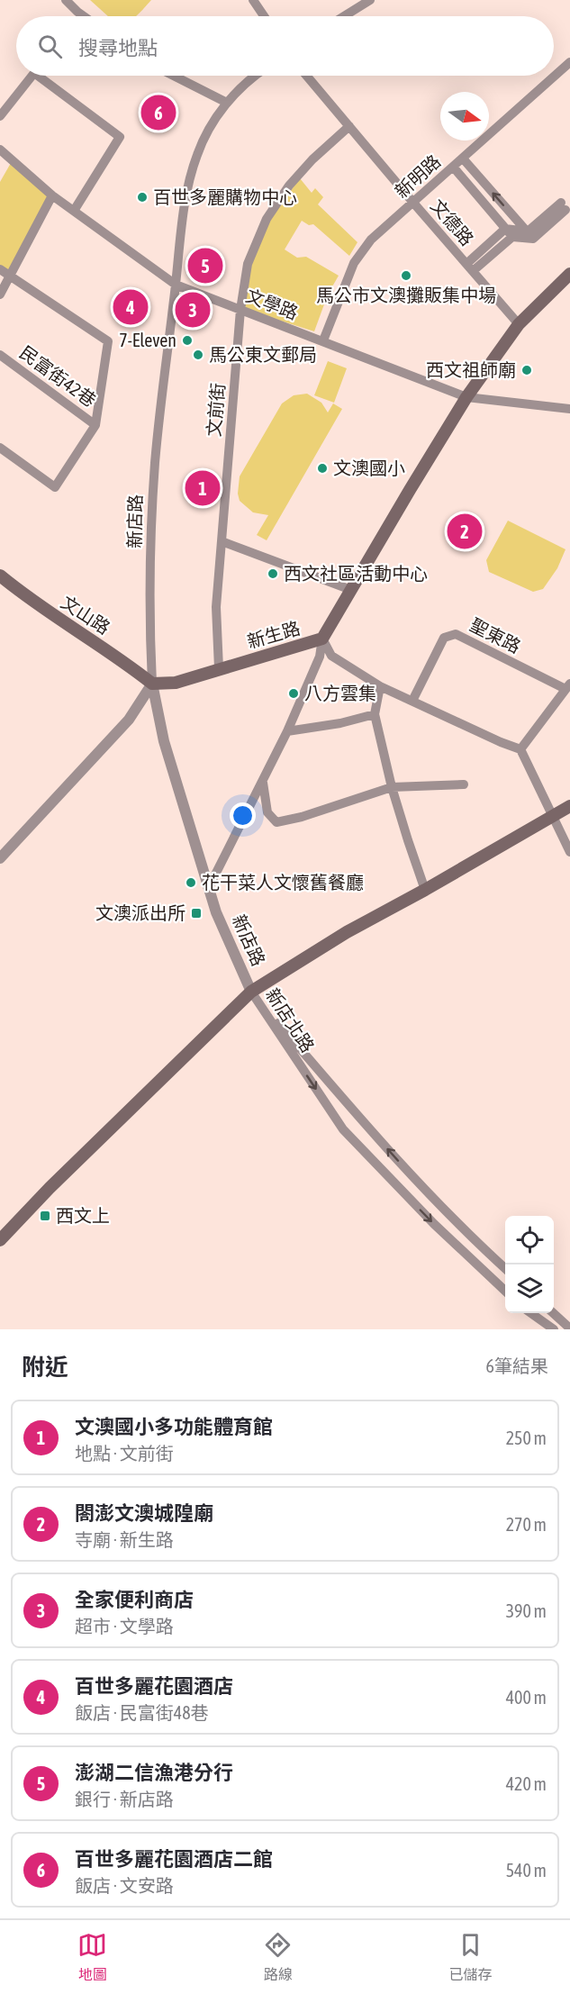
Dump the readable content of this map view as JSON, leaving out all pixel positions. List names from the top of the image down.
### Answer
{
  "streets": {
    "main road": ["文山路", "新生路"],
    "street": [
      "新明路",
      "文德路",
      "文學路",
      "民富街42巷",
      "文前街",
      "新店路",
      "聖東路",
      "新店北路"
    ]
  },
  "crossings": [
    ["新明路", "文德路"],
    ["新明路", "文學路"],
    ["文德路", "文前街"],
    ["文德路", "新生路"],
    ["文學路", "文前街"],
    ["文學路", "新店路"],
    ["文學路", "新生路"],
    ["文前街", "新生路"],
    ["新店路", "文山路"],
    ["新店路", "新生路"],
    ["新店路", "新店北路"],
    ["文山路", "新生路"]
  ],
  "places": {
    "other": [
      "百世多麗購物中心",
      "馬公市文澳攤販集中場",
      "7-Eleven",
      "馬公東文郵局",
      "西文祖師廟",
      "文澳國小",
      "西文社區活動中心",
      "八方雲集",
      "花干菜人文懷舊餐廳"
    ],
    "transit": ["文澳派出所", "西文上"]
  },
  "north": "right",
  "page": {
    "search": "搜尋地點",
    "pins": [
      "6",
      "5",
      "4",
      "3",
      "1",
      "2"
    ],
    "heading": ["附近", "6筆結果"],
    "list": [
      {
        "mark": "1",
        "name": "文澳國小多功能體育館",
        "note": "地點 · 文前街",
        "value": "250 m"
      },
      {
        "mark": "2",
        "name": "閤澎文澳城隍廟",
        "note": "寺廟 · 新生路",
        "value": "270 m"
      },
      {
        "mark": "3",
        "name": "全家便利商店",
        "note": "超市 · 文學路",
        "value": "390 m"
      },
      {
        "mark": "4",
        "name": "百世多麗花園酒店",
        "note": "飯店 · 民富街48巷",
        "value": "400 m"
      },
      {
        "mark": "5",
        "name": "澎湖二信漁港分行",
        "note": "銀行 · 新店路",
        "value": "420 m"
      },
      {
        "mark": "6",
        "name": "百世多麗花園酒店二館",
        "note": "飯店 · 文安路",
        "value": "540 m"
      }
    ],
    "nav": ["地圖", "路線", "已儲存"]
  }
}
